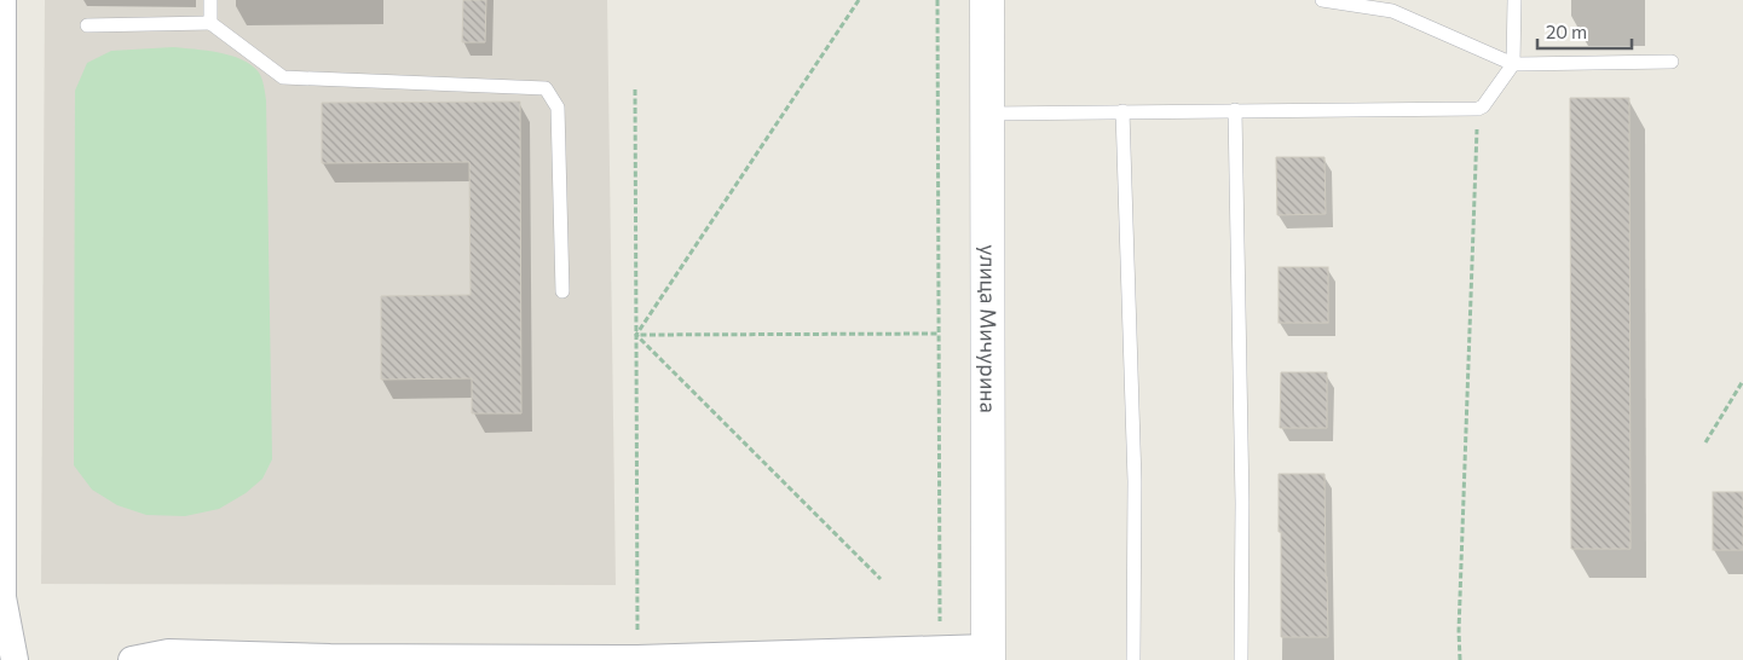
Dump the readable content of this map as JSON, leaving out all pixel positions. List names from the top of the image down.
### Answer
{
  "streets": {
    "street": ["улица Мичурина"]
  },
  "scale_bar": "20 m"
}
